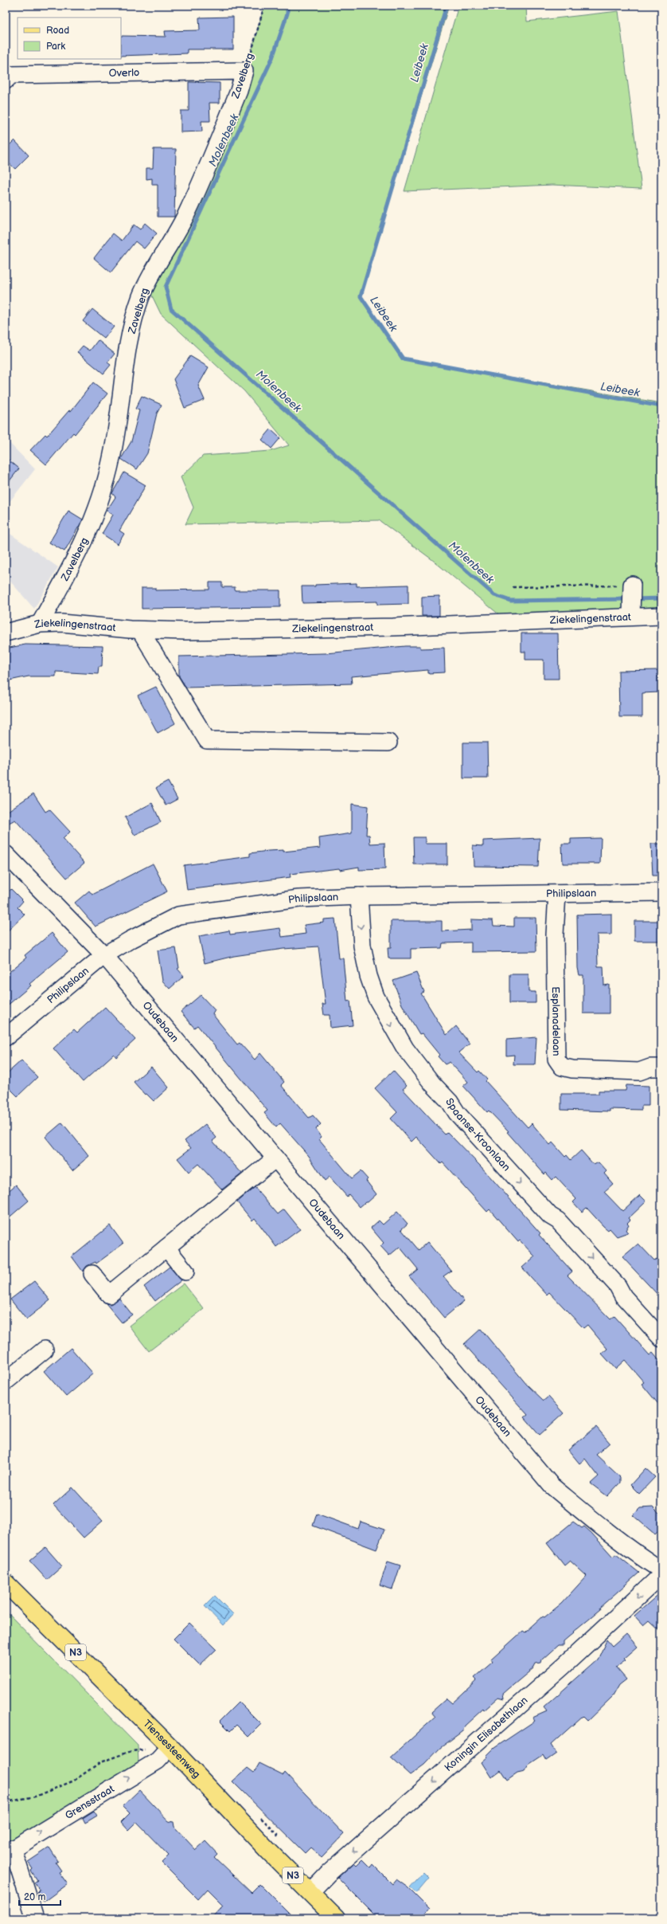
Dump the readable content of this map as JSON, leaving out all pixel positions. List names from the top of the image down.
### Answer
{
  "streets": {
    "main road": ["N3", "Tiensesteenweg"],
    "street": [
      "Overlo",
      "Zavelberg",
      "Ziekelingenstraat",
      "Philipslaan",
      "Esplanadelaan",
      "Oudebaan",
      "Spaanse-Kroonlaan",
      "Koningin Elisabethlaan",
      "Grensstraat"
    ]
  },
  "crossings": [
    ["Overlo", "Zavelberg"],
    ["Zavelberg", "Ziekelingenstraat"],
    ["Philipslaan", "Esplanadelaan"],
    ["Philipslaan", "Oudebaan"],
    ["Philipslaan", "Spaanse-Kroonlaan"],
    ["Koningin Elisabethlaan", "Tiensesteenweg"],
    ["Tiensesteenweg", "Grensstraat"]
  ],
  "one_way": ["Spaanse-Kroonlaan", "Koningin Elisabethlaan", "Grensstraat"],
  "water": ["Leibeek", "Molenbeek"],
  "legend": ["Road", "Park"],
  "scale_bar": "20 m"
}
